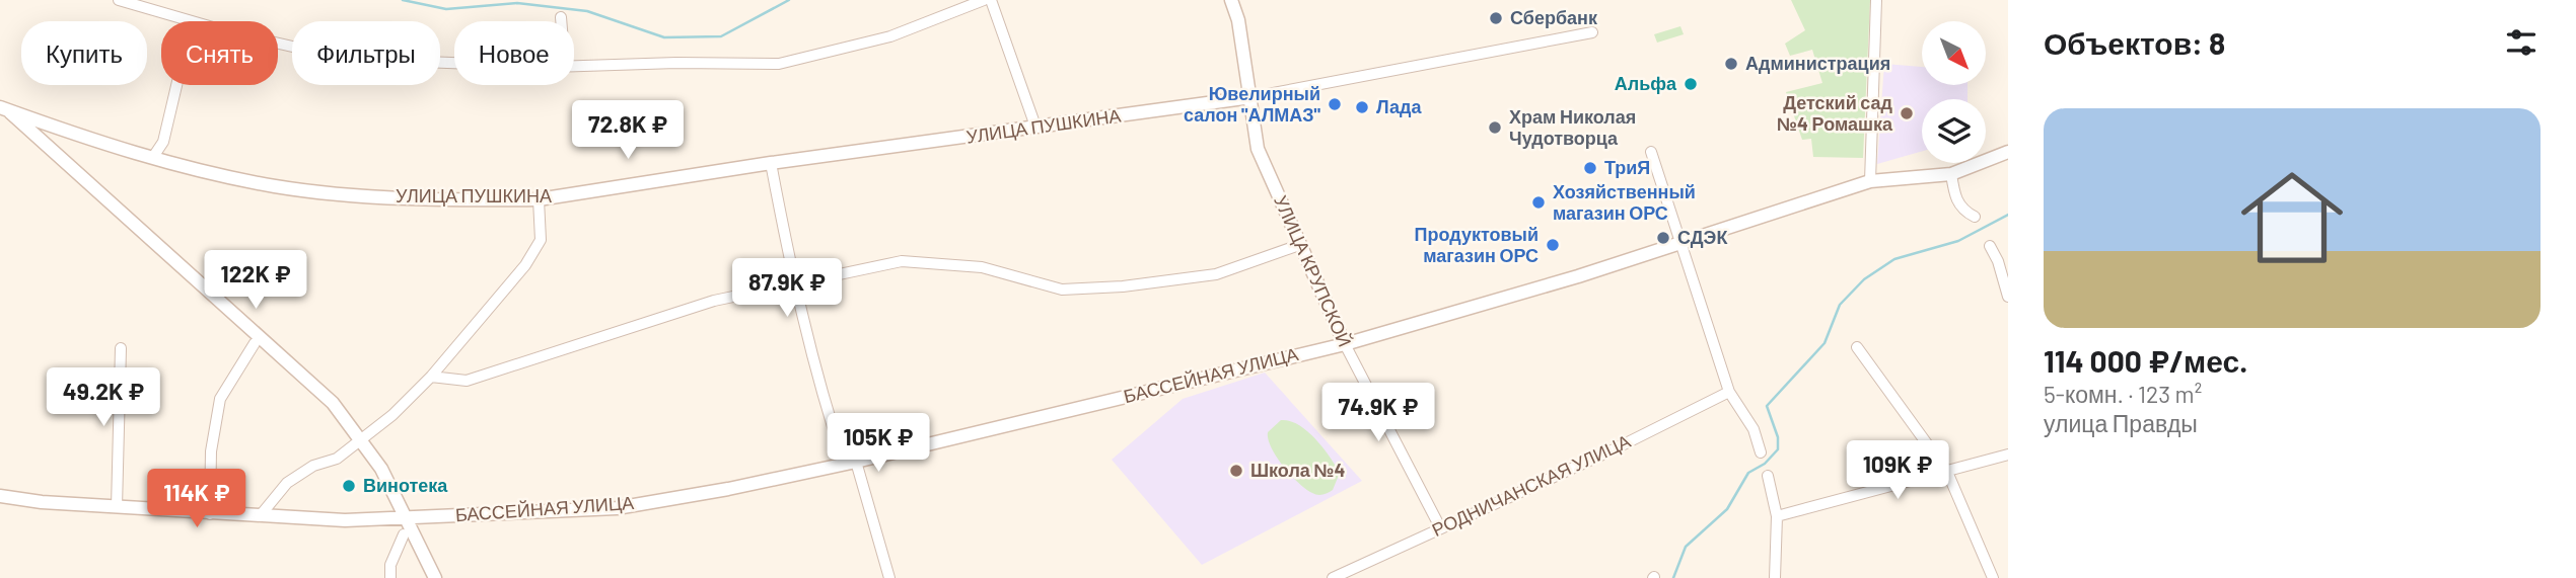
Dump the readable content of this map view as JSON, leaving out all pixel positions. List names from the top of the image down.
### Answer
{
  "streets": {
    "street": [
      "УЛИЦА ПУШКИНА",
      "УЛИЦА КРУПСКОЙ",
      "БАССЕЙНАЯ УЛИЦА",
      "РОДНИЧАНСКАЯ УЛИЦА"
    ]
  },
  "crossings": [
    ["УЛИЦА ПУШКИНА", "УЛИЦА КРУПСКОЙ"],
    ["УЛИЦА КРУПСКОЙ", "БАССЕЙНАЯ УЛИЦА"],
    ["УЛИЦА КРУПСКОЙ", "РОДНИЧАНСКАЯ УЛИЦА"]
  ],
  "places": [
    "Сбербанк",
    "Администрация",
    "Альфа",
    "Ювелирный салон \"АЛМАЗ\"",
    "Лада",
    "Детский сад №4 Ромашка",
    "Храм Николая Чудотворца",
    "ТриЯ",
    "Хозяйственный магазин ОРС",
    "СДЭК",
    "Продуктовый магазин ОРС",
    "Школа №4",
    "Винотека"
  ],
  "north": "bottom right",
  "page": {
    "heading": "Объектов: 8",
    "chip": [
      "Купить",
      "Снять",
      "Фильтры",
      "Новое"
    ],
    "list": [
      {
        "name": "114 000 ₽/мес.",
        "note": "5-комн. · 123 m² · улица Правды"
      }
    ],
    "price": [
      "72.8K ₽",
      "122K ₽",
      "87.9K ₽",
      "49.2K ₽",
      "74.9K ₽",
      "105K ₽",
      "109K ₽",
      "114K ₽"
    ]
  }
}
